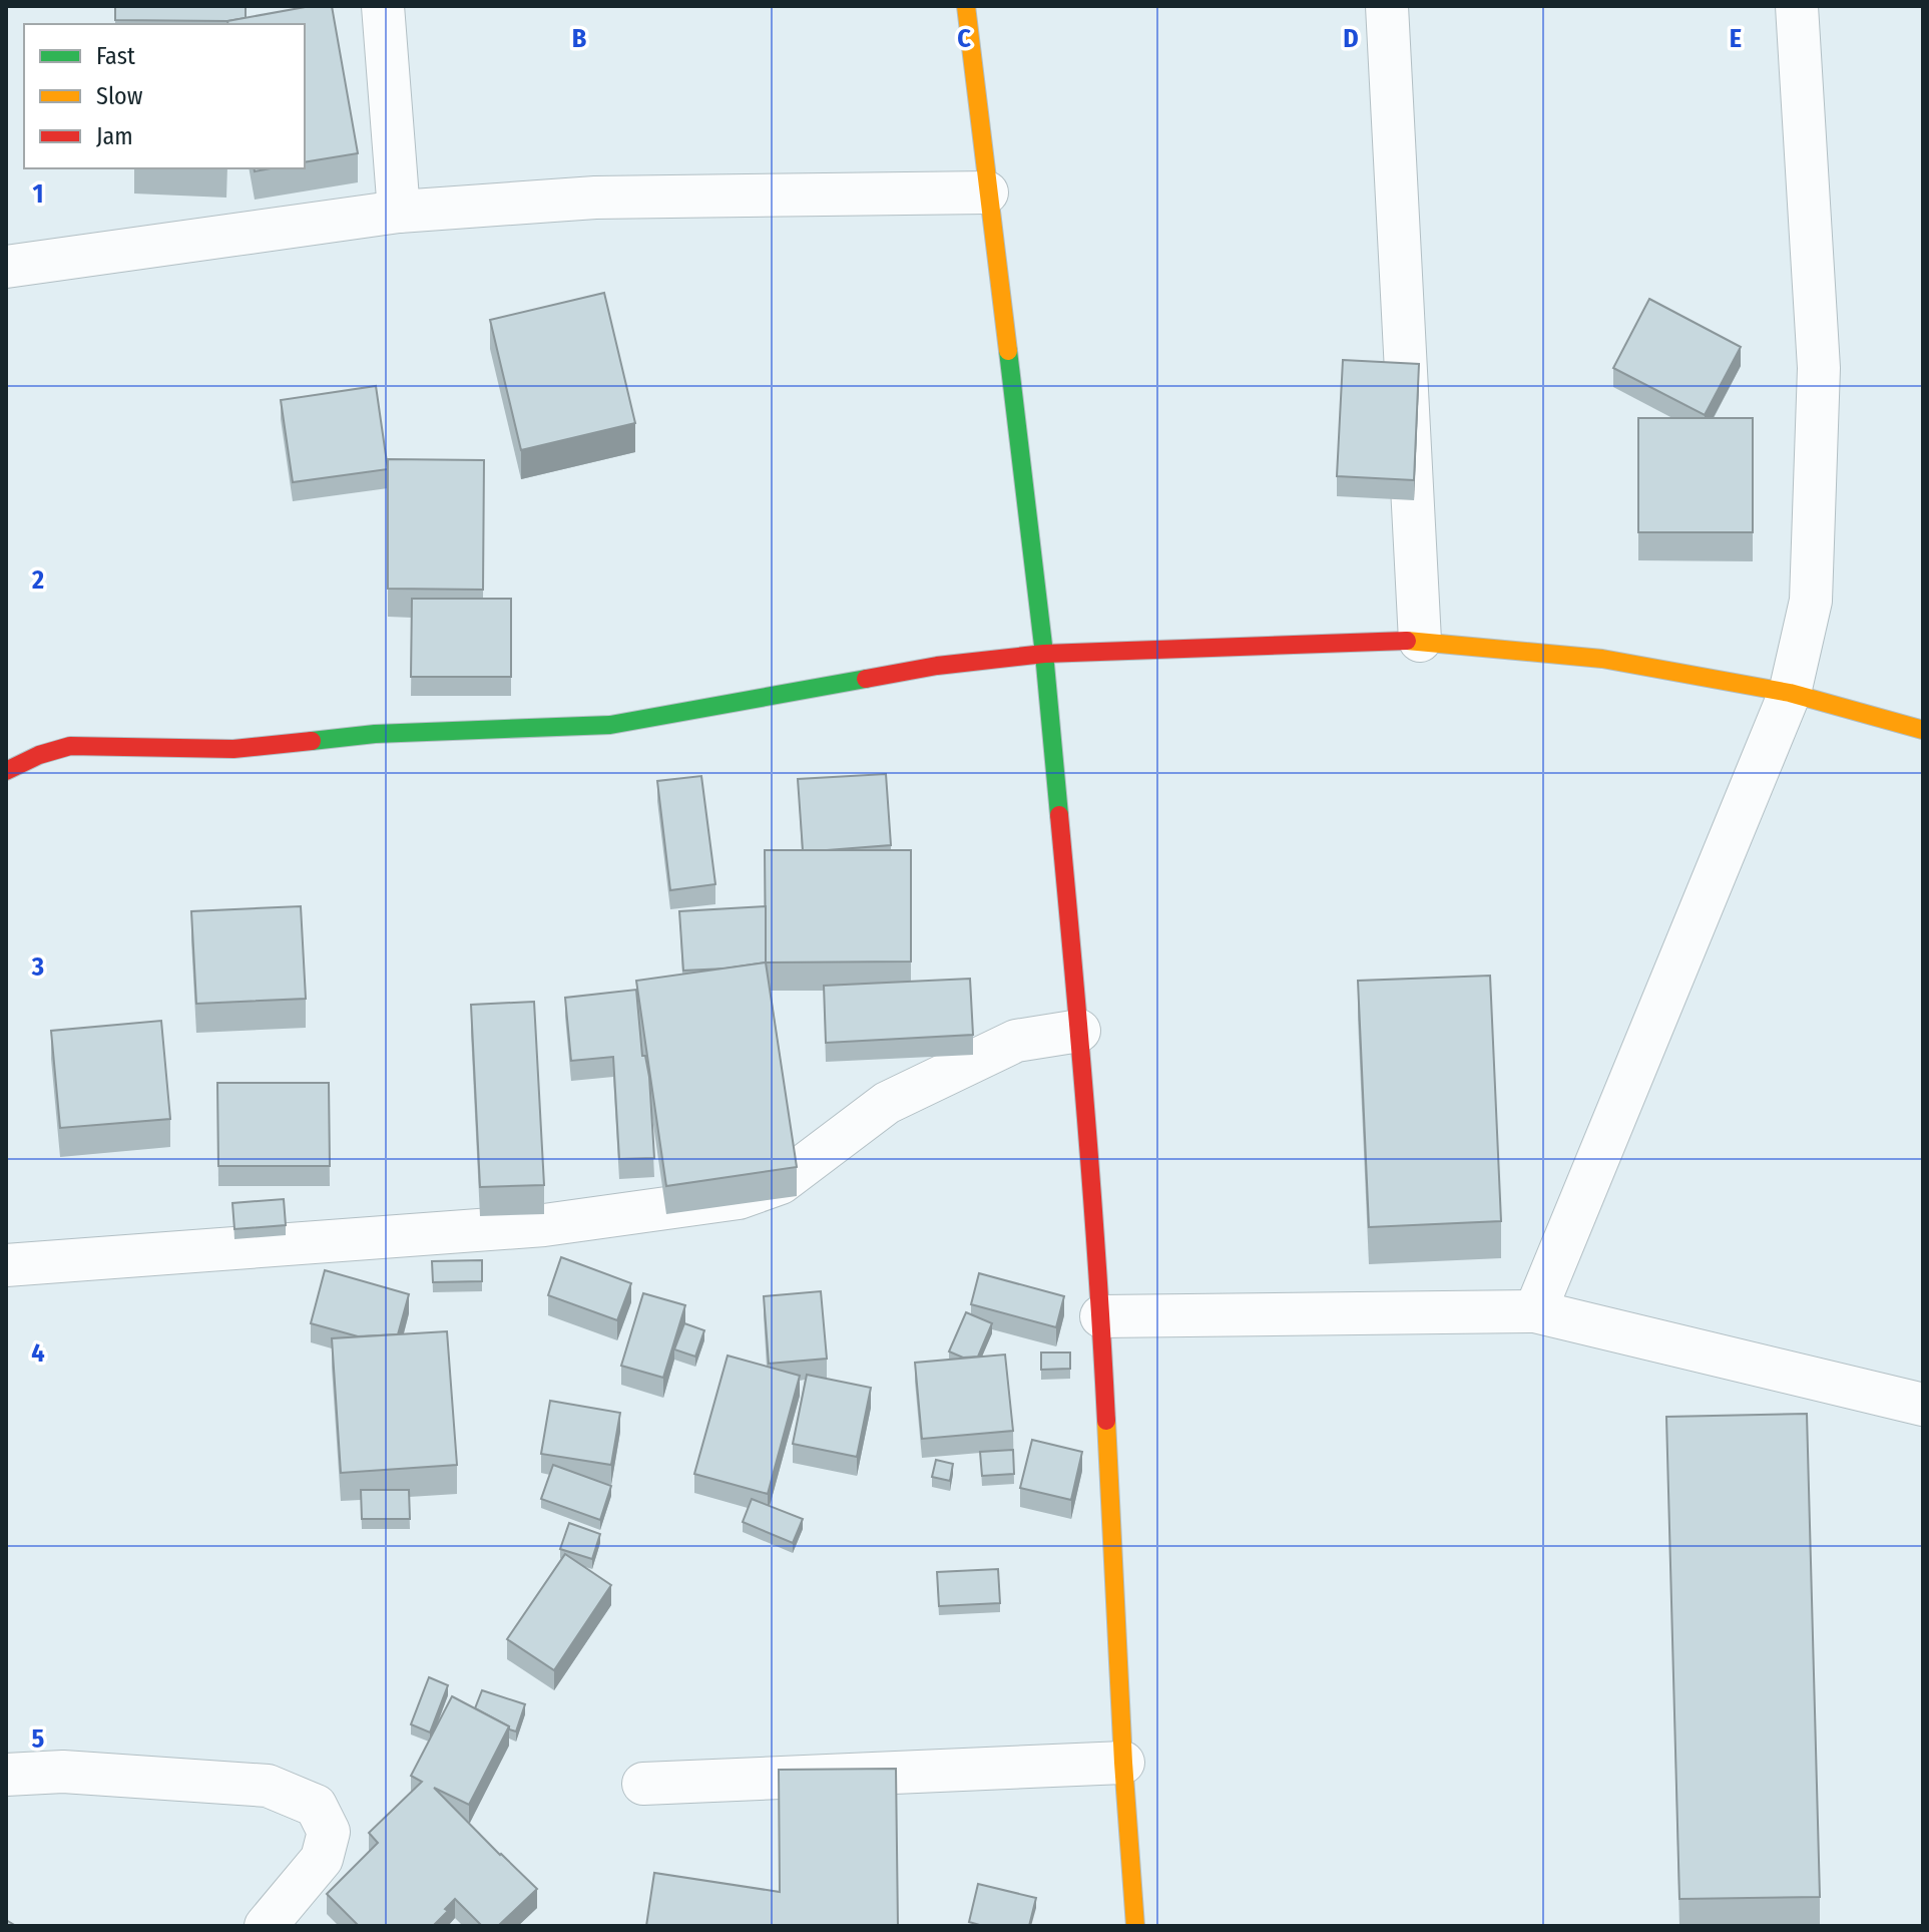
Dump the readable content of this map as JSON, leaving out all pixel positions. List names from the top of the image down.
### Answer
{
  "legend": ["Fast", "Slow", "Jam"],
  "grid": {
    "columns": [
      "B",
      "C",
      "D",
      "E"
    ],
    "rows": [
      "1",
      "2",
      "3",
      "4",
      "5"
    ]
  }
}
